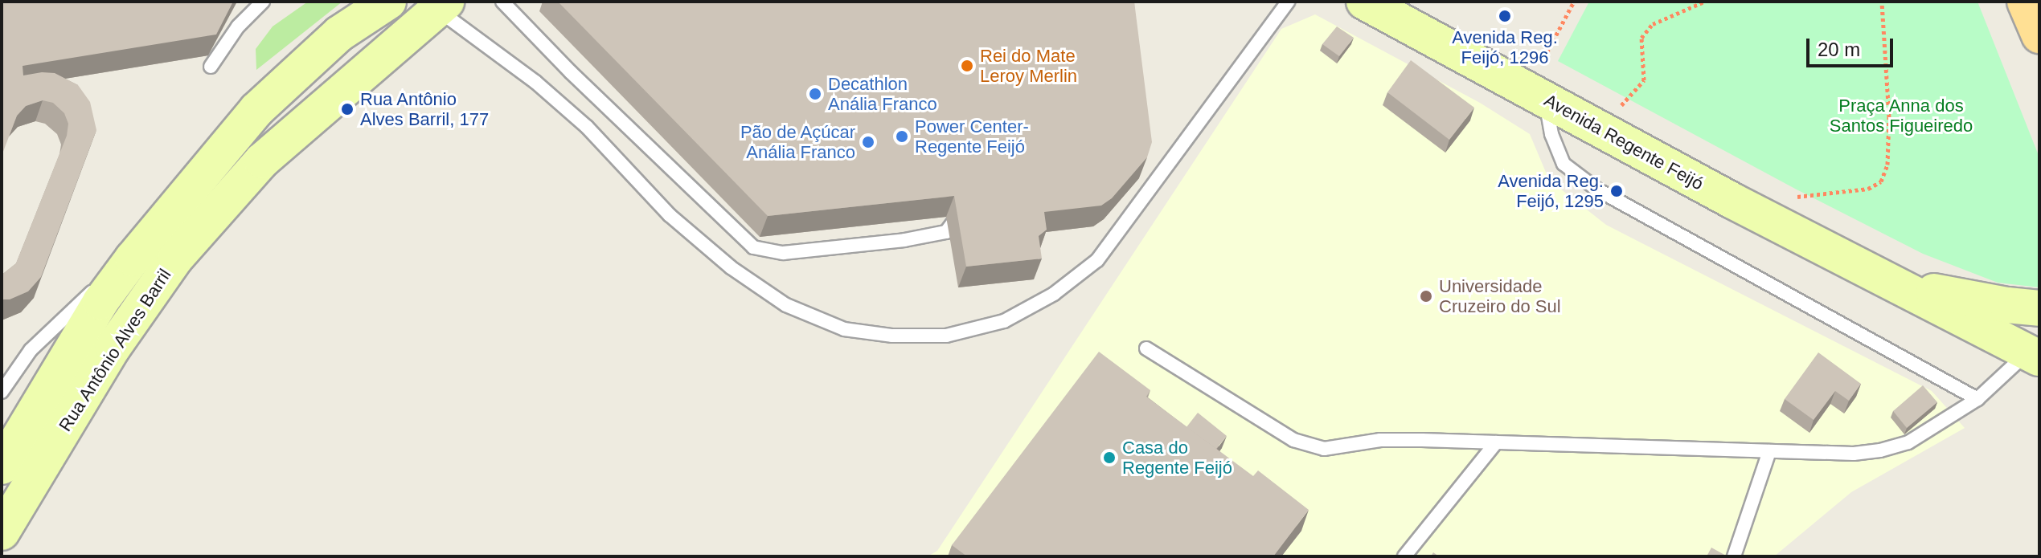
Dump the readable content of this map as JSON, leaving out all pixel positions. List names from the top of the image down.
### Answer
{
  "streets": {
    "street": ["Avenida Regente Feijó", "Rua Antônio Alves Barril"]
  },
  "parks": ["Praça Anna dos Santos Figueiredo"],
  "places": [
    "Avenida Reg. Feijó, 1296",
    "Rei do Mate Leroy Merlin",
    "Decathlon Anália Franco",
    "Rua Antônio Alves Barril, 177",
    "Power Center- Regente Feijó",
    "Pão de Açúcar Anália Franco",
    "Avenida Reg. Feijó, 1295",
    "Universidade Cruzeiro do Sul",
    "Casa do Regente Feijó"
  ],
  "scale_bar": "20 m"
}
